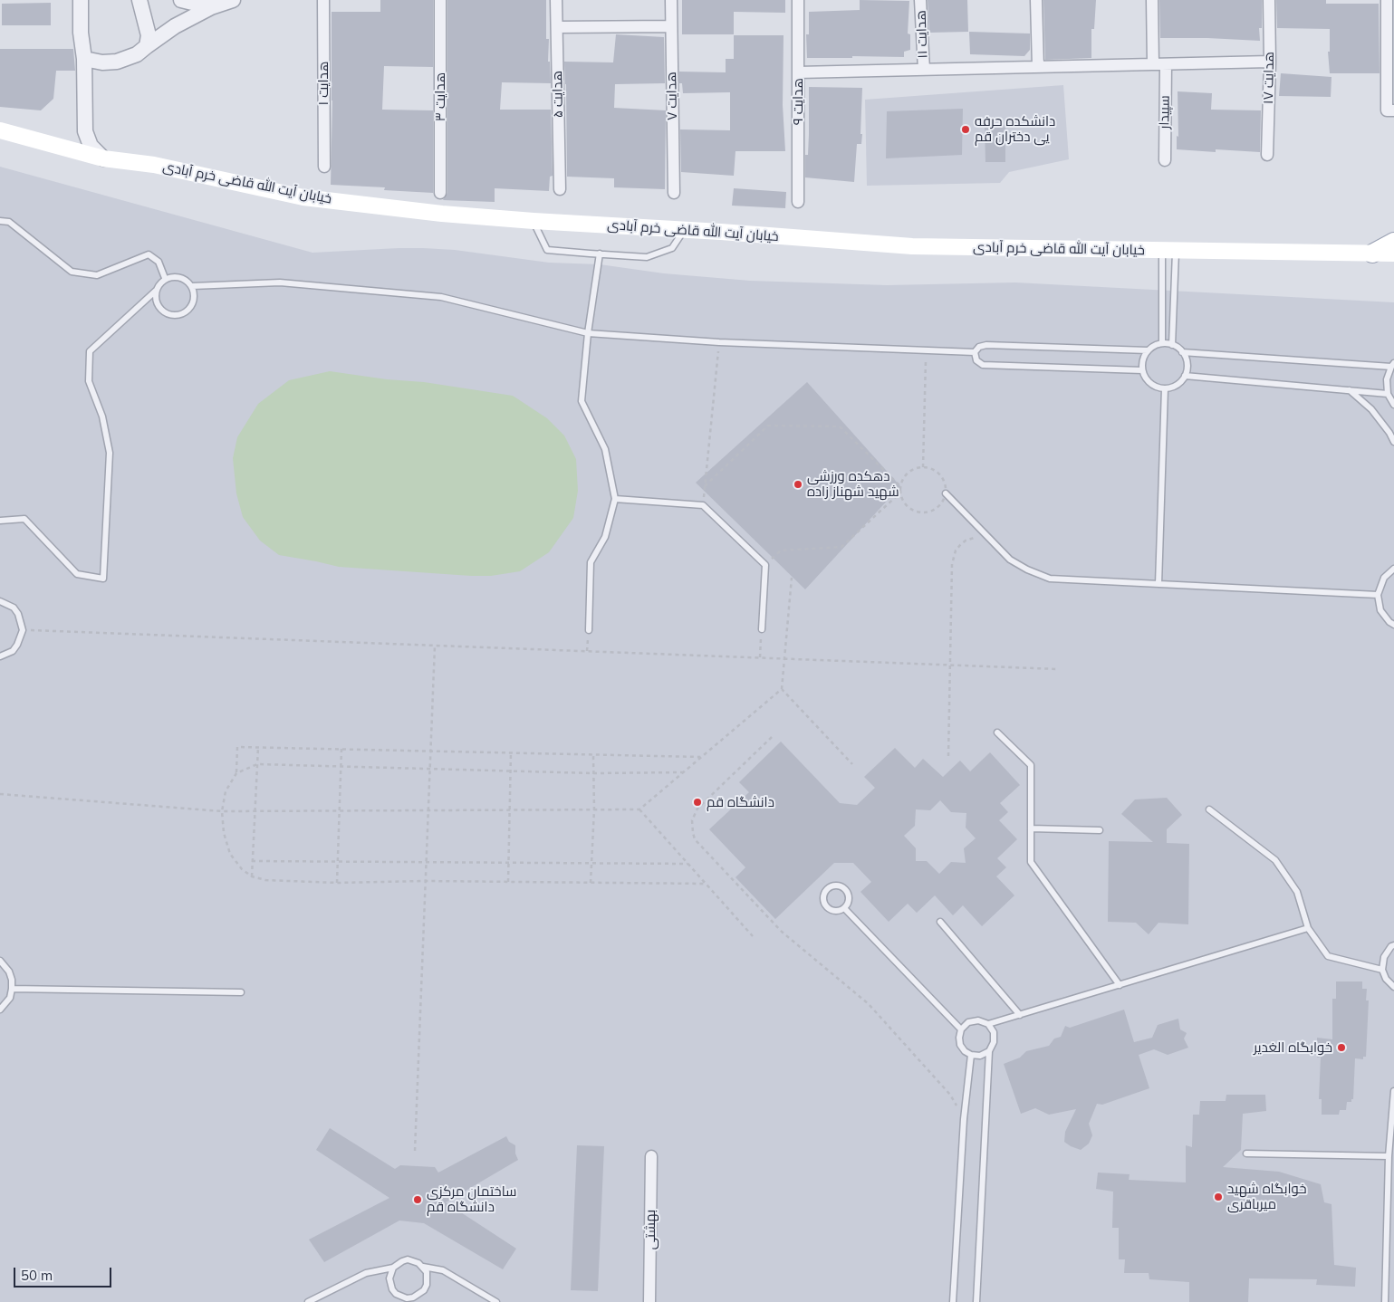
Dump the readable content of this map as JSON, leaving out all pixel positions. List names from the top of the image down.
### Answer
{
  "streets": {
    "main road": ["خیابان آیت الله قاضی خرم آبادی"],
    "street": [
      "هدایت ۱۱",
      "هدایت ۱۷",
      "هدایت ۱",
      "هدایت ۵",
      "هدایت ۷",
      "هدایت ۳",
      "هدایت ۹",
      "سپیدار",
      "بهشتی"
    ]
  },
  "places": [
    "دانشکده حرفه یی دختران قم",
    "دهکده ورزشی شهید شهناز زاده",
    "دانشگاه قم",
    "خوابگاه الغدیر",
    "خوابگاه شهید میرباقری",
    "ساختمان مرکزی دانشگاه قم"
  ],
  "scale_bar": "50 m"
}
